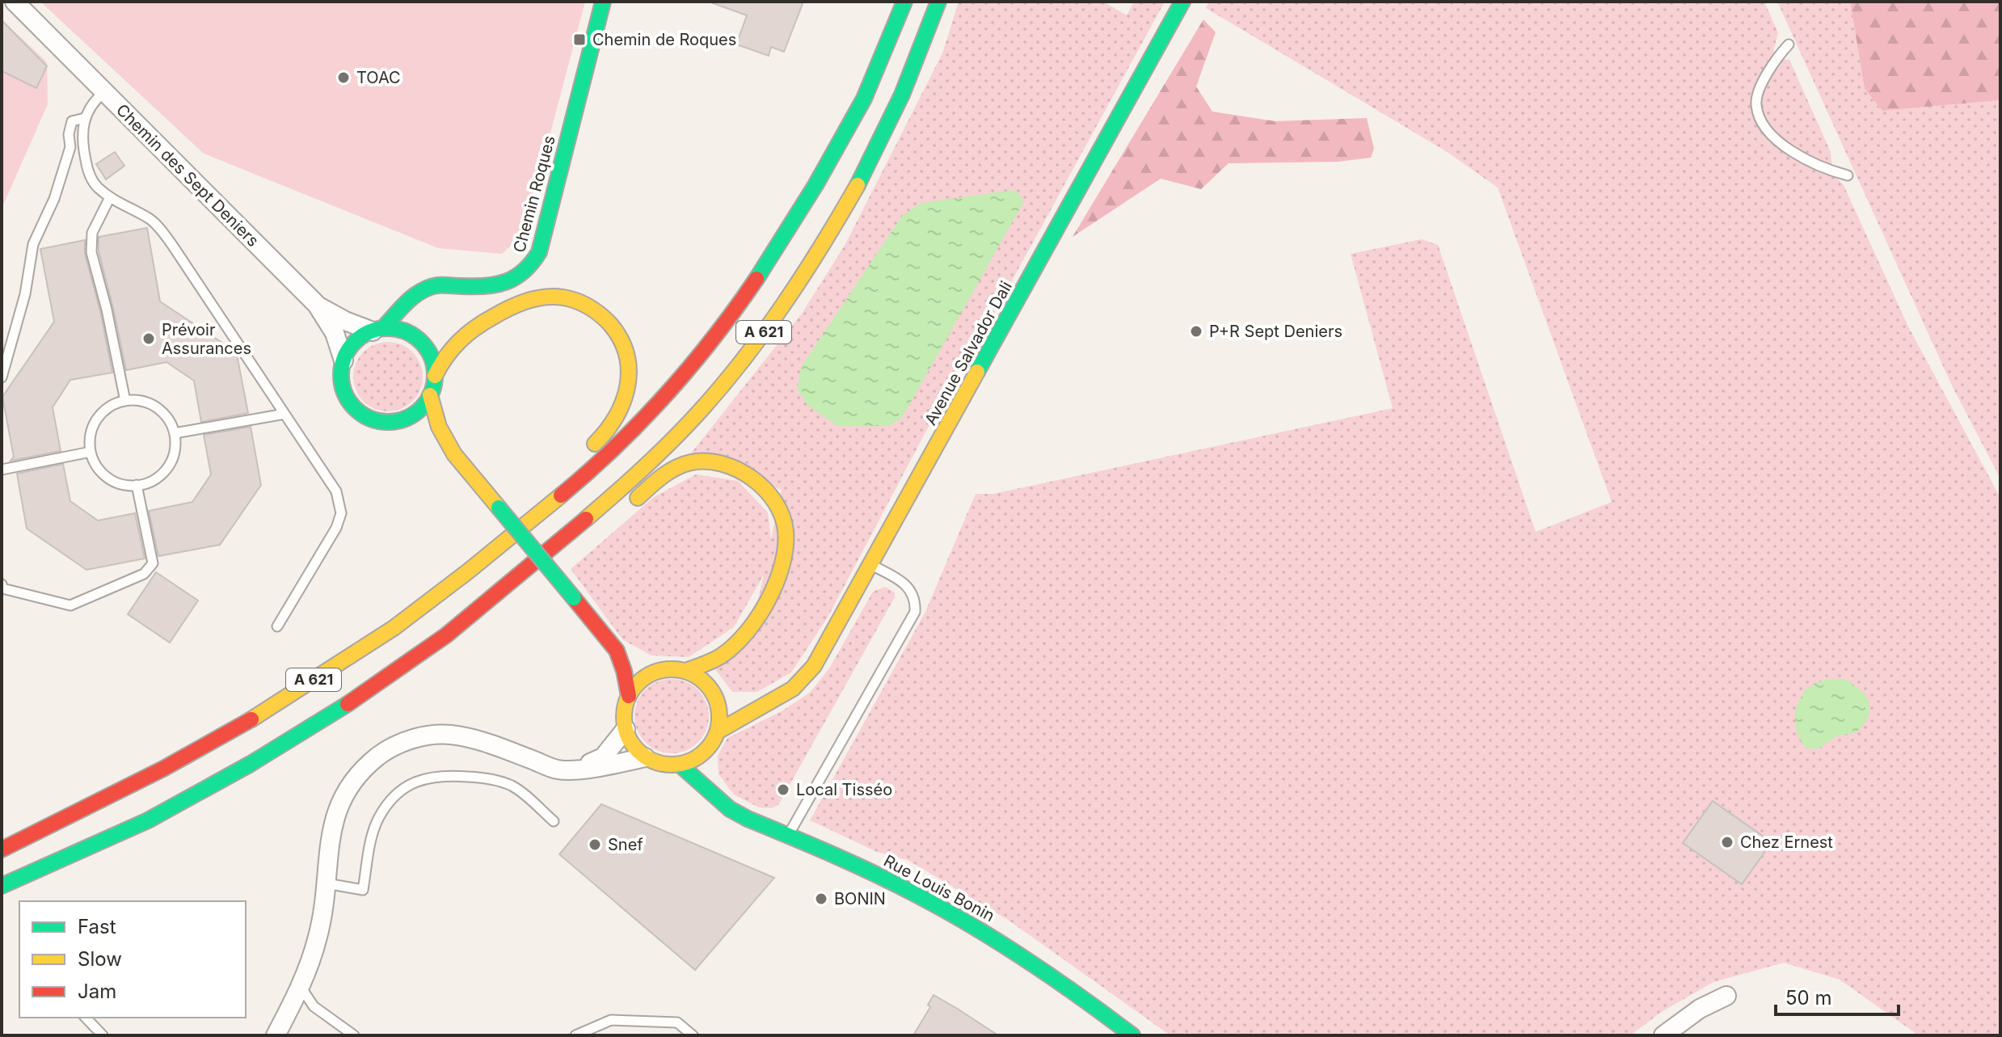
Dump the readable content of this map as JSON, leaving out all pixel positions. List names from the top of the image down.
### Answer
{
  "streets": {
    "main road": [
      "Chemin Roques",
      "A 621",
      "Avenue Salvador Dali",
      "Rue Louis Bonin"
    ],
    "street": ["Chemin des Sept Deniers"]
  },
  "crossings": [
    ["Avenue Salvador Dali", "Rue Louis Bonin"]
  ],
  "places": {
    "transit": ["Chemin de Roques"],
    "other": [
      "TOAC",
      "P+R Sept Deniers",
      "Prévoir Assurances",
      "Local Tisséo",
      "Chez Ernest",
      "Snef",
      "BONIN"
    ]
  },
  "legend": ["Fast", "Slow", "Jam"],
  "scale_bar": "50 m"
}
